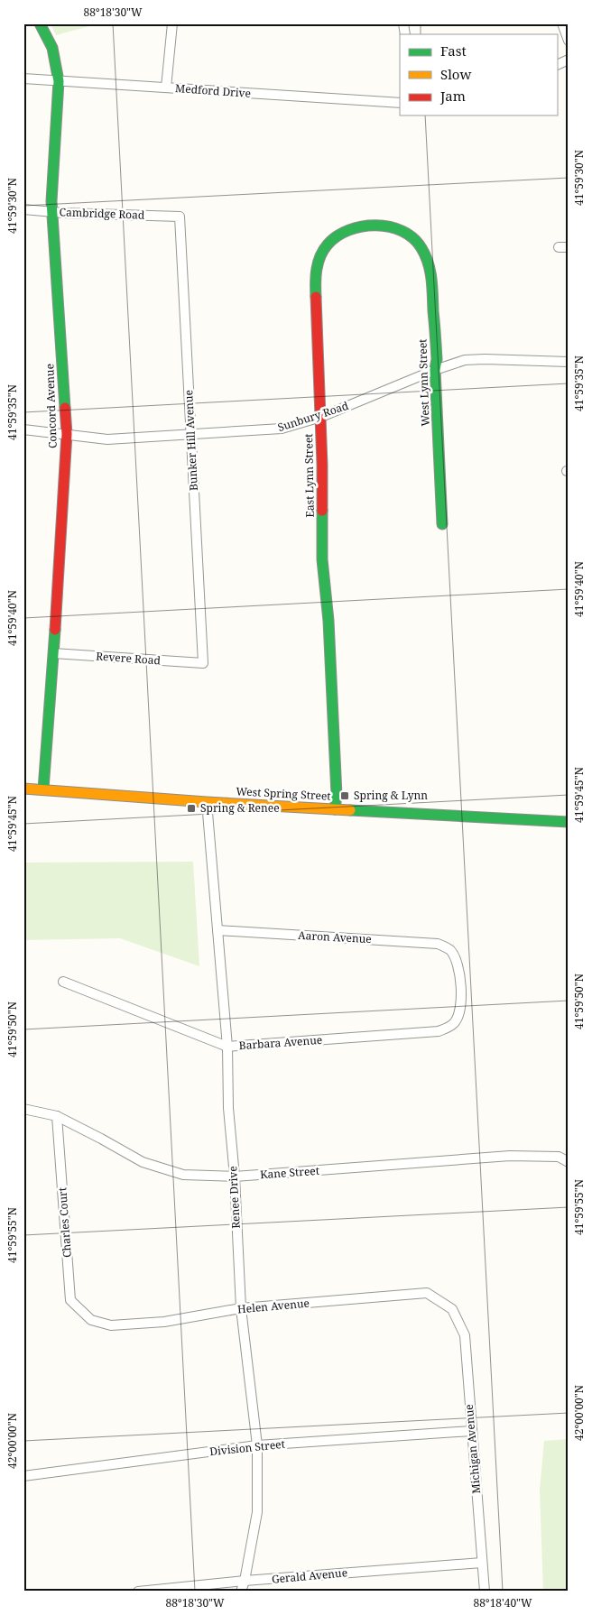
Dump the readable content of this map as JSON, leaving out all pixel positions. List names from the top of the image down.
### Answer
{
  "streets": {
    "street": [
      "Medford Drive",
      "Cambridge Road",
      "West Lynn Street",
      "Concord Avenue",
      "Sunbury Road",
      "Bunker Hill Avenue",
      "East Lynn Street",
      "Revere Road",
      "West Spring Street",
      "Aaron Avenue",
      "Barbara Avenue",
      "Kane Street",
      "Renee Drive",
      "Charles Court",
      "Helen Avenue",
      "Division Street",
      "Michigan Avenue",
      "Gerald Avenue"
    ]
  },
  "crossings": [
    ["Medford Drive", "Concord Avenue"],
    ["Cambridge Road", "Concord Avenue"],
    ["Cambridge Road", "Bunker Hill Avenue"],
    ["West Lynn Street", "Sunbury Road"],
    ["West Lynn Street", "East Lynn Street"],
    ["Concord Avenue", "Sunbury Road"],
    ["Concord Avenue", "Revere Road"],
    ["Concord Avenue", "West Spring Street"],
    ["Sunbury Road", "Bunker Hill Avenue"],
    ["Sunbury Road", "East Lynn Street"],
    ["Bunker Hill Avenue", "Revere Road"],
    ["East Lynn Street", "West Spring Street"],
    ["West Spring Street", "Renee Drive"],
    ["Aaron Avenue", "Barbara Avenue"],
    ["Aaron Avenue", "Renee Drive"],
    ["Barbara Avenue", "Renee Drive"],
    ["Kane Street", "Renee Drive"],
    ["Kane Street", "Charles Court"],
    ["Renee Drive", "Helen Avenue"],
    ["Renee Drive", "Division Street"],
    ["Renee Drive", "Gerald Avenue"],
    ["Charles Court", "Helen Avenue"],
    ["Helen Avenue", "Michigan Avenue"],
    ["Division Street", "Michigan Avenue"],
    ["Michigan Avenue", "Gerald Avenue"]
  ],
  "places": {
    "transit": ["Spring & Lynn", "Spring & Renee"]
  },
  "legend": ["Fast", "Slow", "Jam"],
  "coordinates": [
    "88°18'30\"W",
    "41°59'30\"N",
    "41°59'35\"N",
    "41°59'40\"N",
    "41°59'45\"N",
    "41°59'50\"N",
    "41°59'55\"N",
    "42°00'00\"N",
    "88°18'40\"W"
  ]
}
